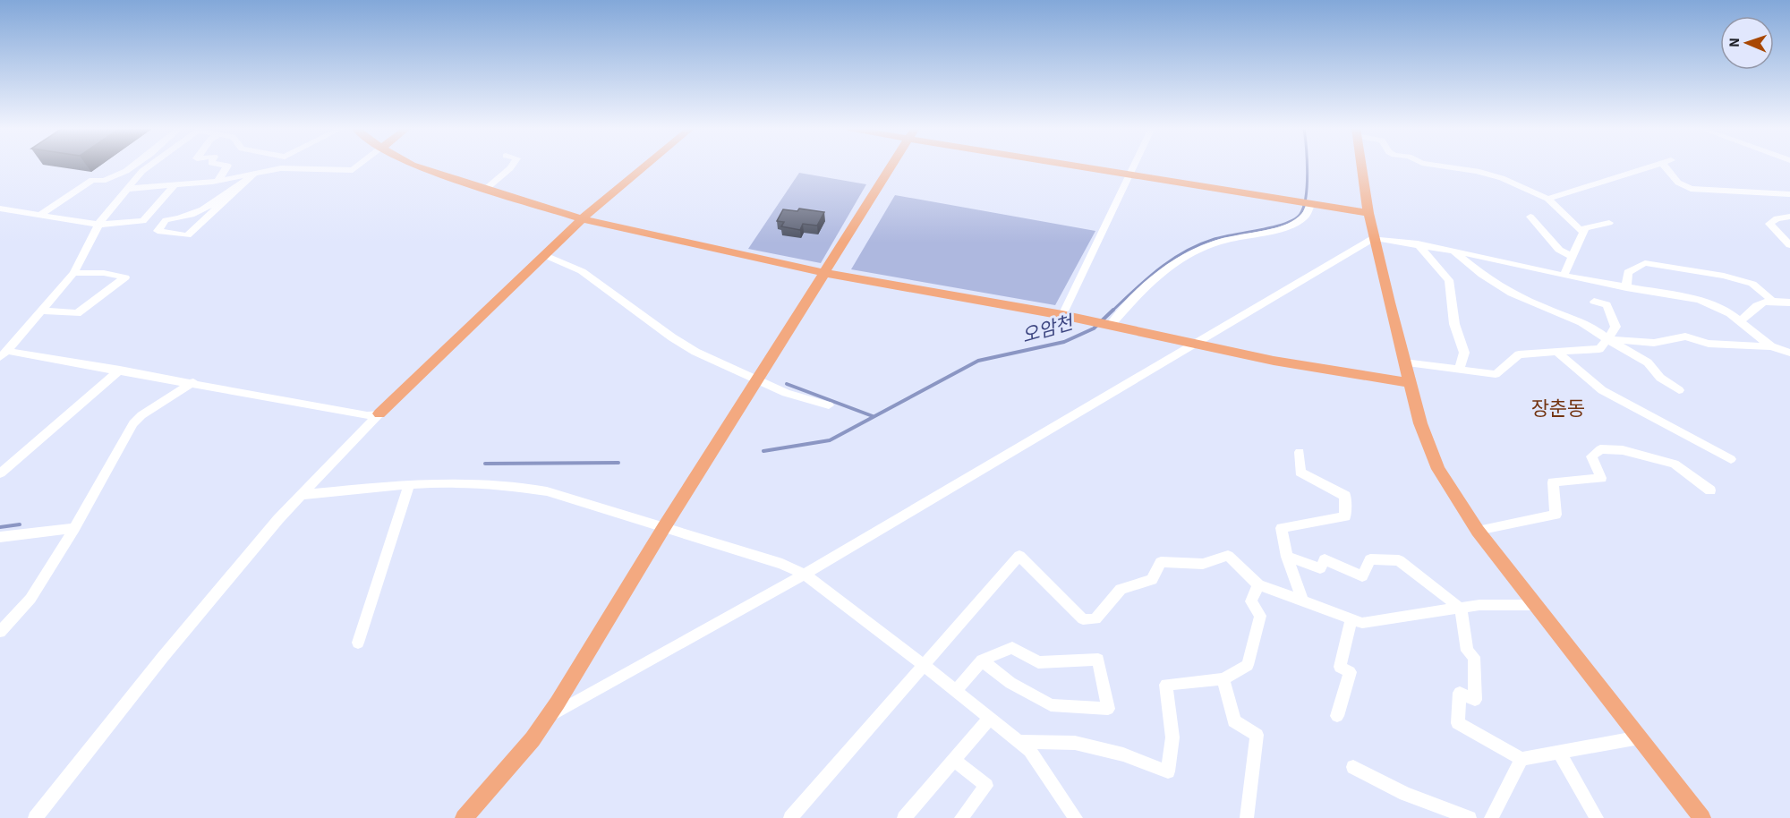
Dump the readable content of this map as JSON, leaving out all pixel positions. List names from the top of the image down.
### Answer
{
  "districts": ["장춘동"],
  "water": ["오암천"],
  "north": "left"
}
